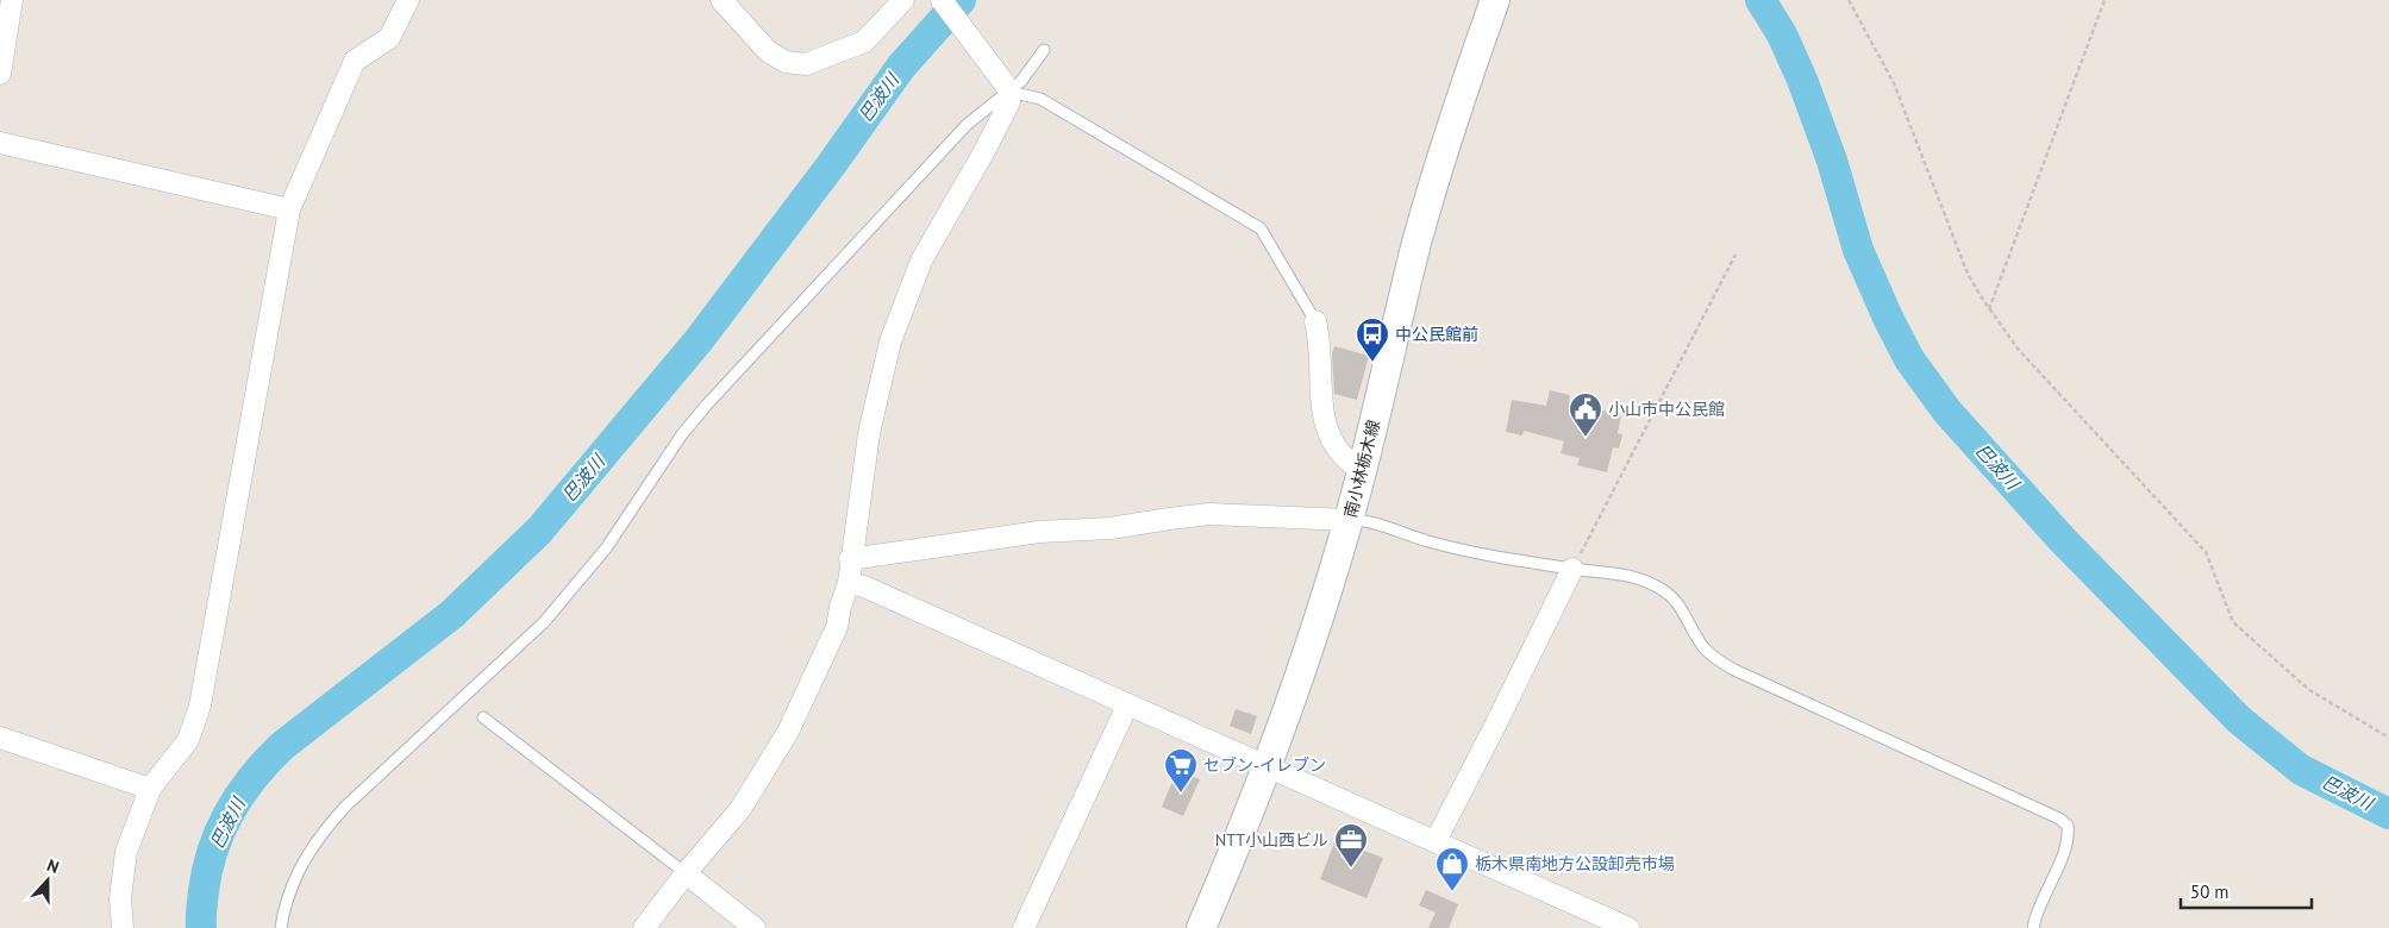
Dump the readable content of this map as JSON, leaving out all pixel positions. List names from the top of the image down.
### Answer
{
  "streets": {
    "main road": ["南小林栃木線"]
  },
  "water": ["巴波川"],
  "places": {
    "bus stop": ["中公民館前"],
    "public building": ["小山市中公民館"],
    "supermarket": ["セブン-イレブン"],
    "office": ["NTT小山西ビル"],
    "shop": ["栃木県南地方公設卸売市場"]
  },
  "scale_bar": "50 m",
  "north": "top"
}
